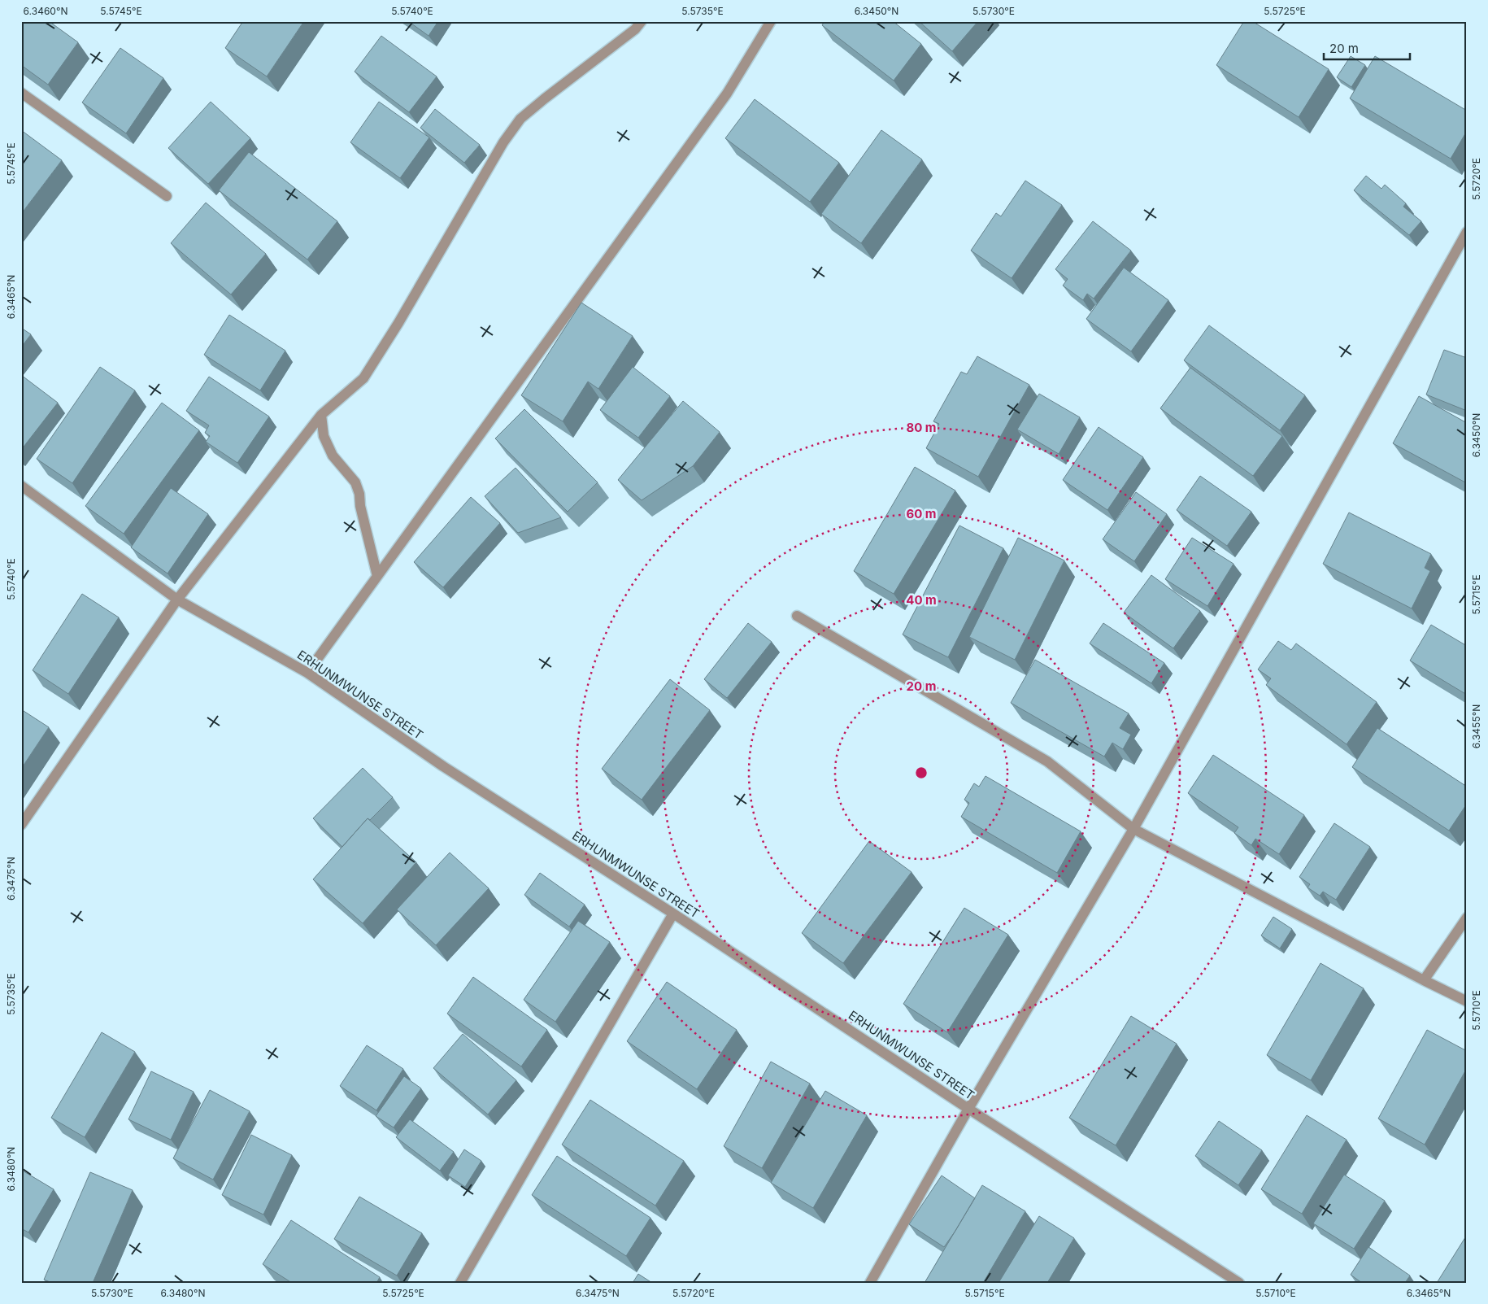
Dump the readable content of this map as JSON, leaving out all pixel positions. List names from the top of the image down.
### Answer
{
  "streets": {
    "street": ["ERHUNMWUNSE STREET"]
  },
  "scale_bar": "20 m",
  "coordinates": [
    "6.3460°N",
    "5.5745°E",
    "5.5740°E",
    "5.5735°E",
    "6.3450°N",
    "5.5730°E",
    "5.5725°E",
    "5.5720°E",
    "6.3465°N",
    "5.5715°E",
    "6.3455°N",
    "6.3475°N",
    "5.5710°E",
    "6.3480°N"
  ],
  "rings": [
    "80 m",
    "60 m",
    "40 m",
    "20 m"
  ]
}
